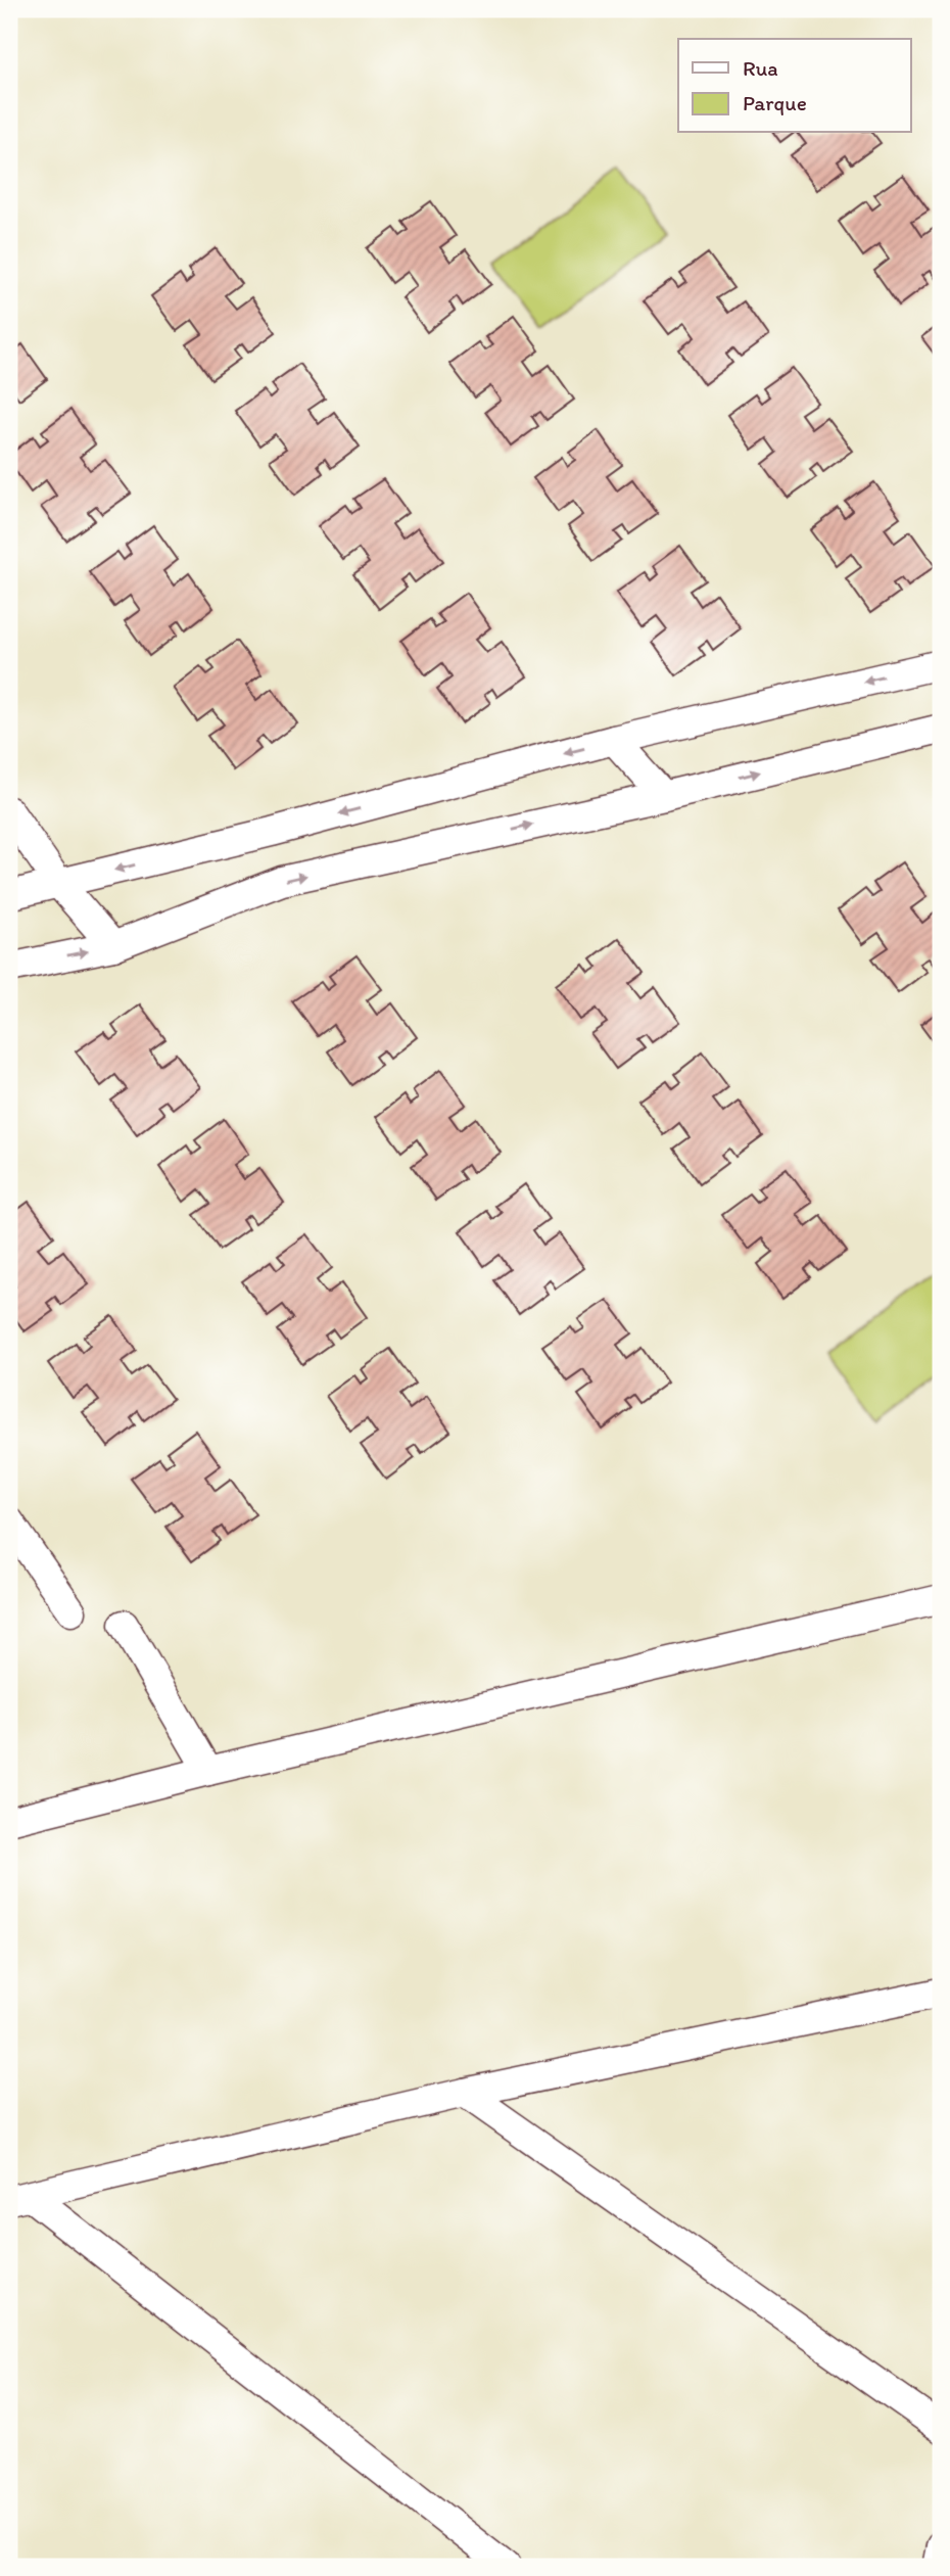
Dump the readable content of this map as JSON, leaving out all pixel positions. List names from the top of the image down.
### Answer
{
  "legend": ["Rua", "Parque"]
}
